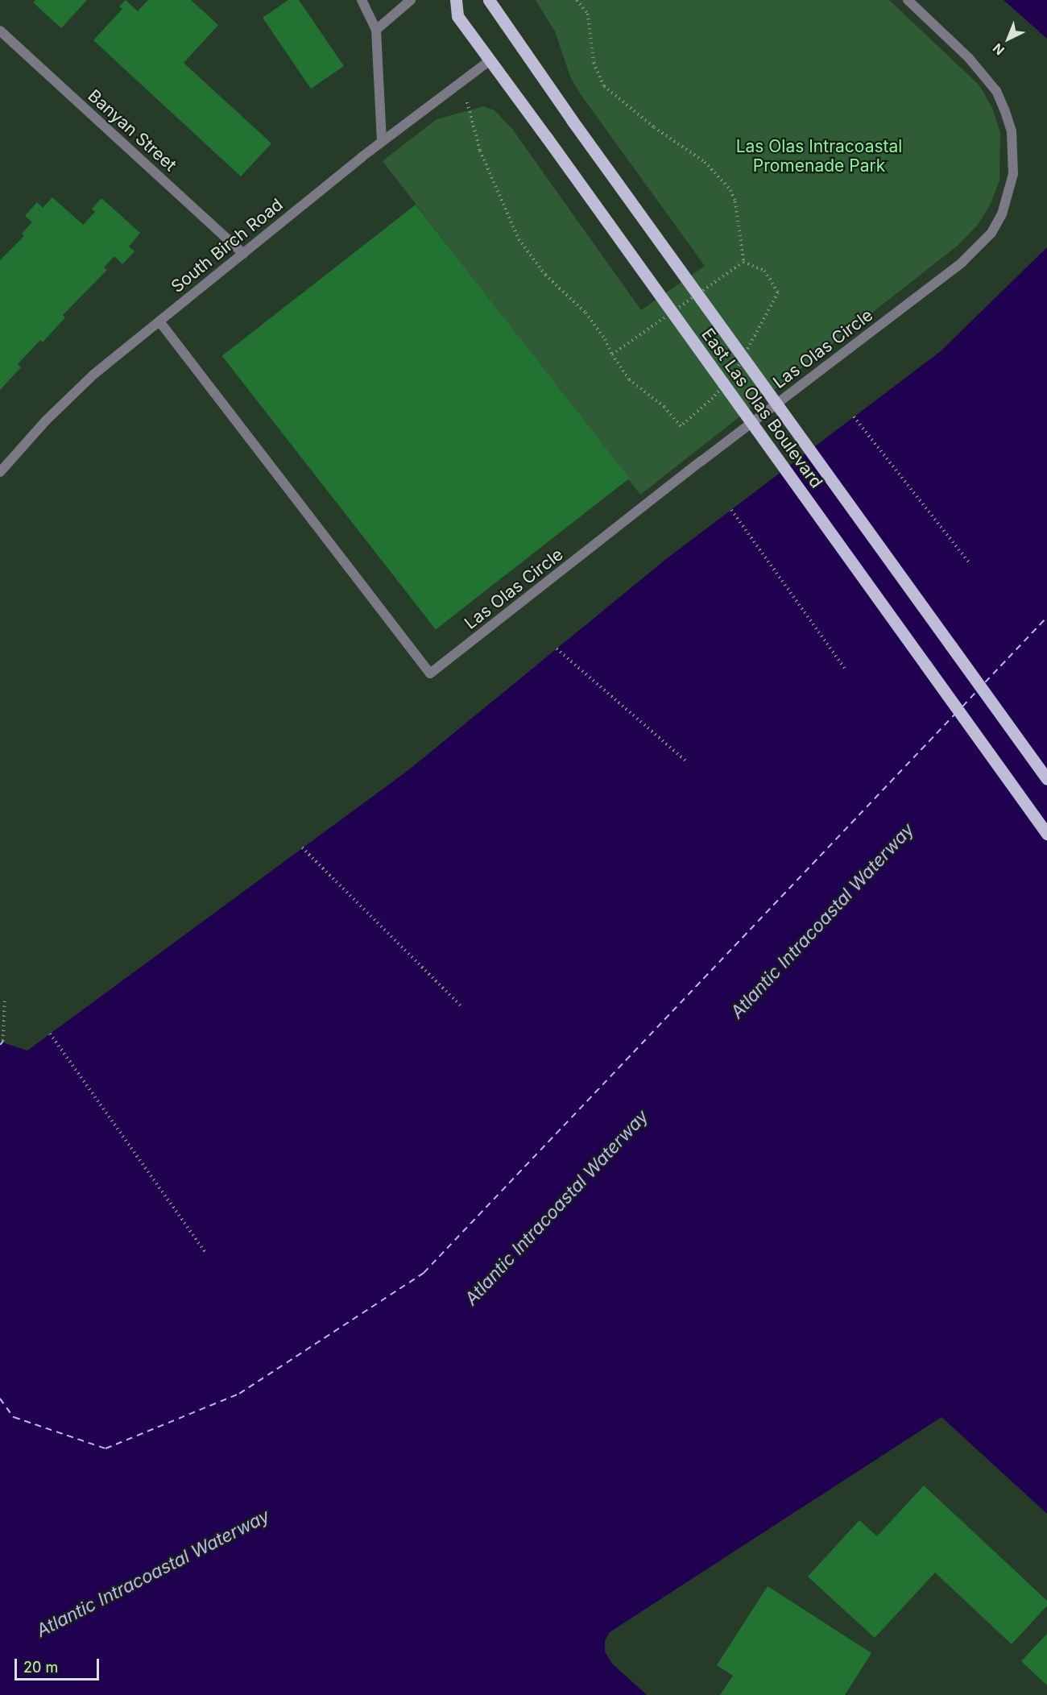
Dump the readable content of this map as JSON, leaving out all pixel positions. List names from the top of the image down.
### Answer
{
  "streets": {
    "main road": ["East Las Olas Boulevard"],
    "street": ["Banyan Street", "South Birch Road", "Las Olas Circle"]
  },
  "crossings": [
    ["Banyan Street", "South Birch Road"],
    ["South Birch Road", "Las Olas Circle"],
    ["South Birch Road", "East Las Olas Boulevard"]
  ],
  "water": ["Atlantic Intracoastal Waterway"],
  "parks": ["Las Olas Intracoastal Promenade Park"],
  "scale_bar": "20 m",
  "north": "bottom left"
}
